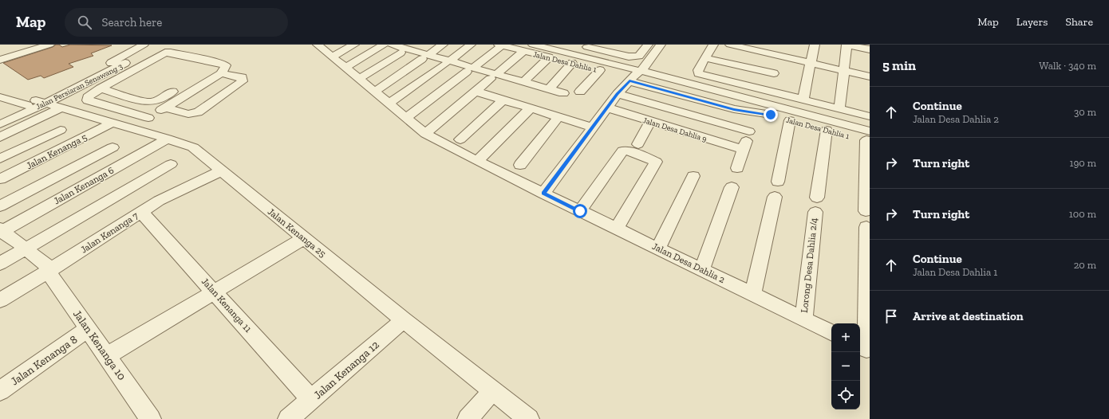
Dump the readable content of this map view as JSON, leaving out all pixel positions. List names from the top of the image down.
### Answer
{
  "streets": {
    "street": [
      "Jalan Desa Dahlia 1",
      "Jalan Persiaran Senawang 3",
      "Jalan Desa Dahlia 9",
      "Jalan Kenanga 5",
      "Jalan Kenanga 6",
      "Jalan Kenanga 7",
      "Jalan Kenanga 25",
      "Jalan Desa Dahlia 2",
      "Lorong Desa Dahlia 2/4",
      "Jalan Kenanga 11",
      "Jalan Kenanga 10",
      "Jalan Kenanga 8",
      "Jalan Kenanga 12"
    ]
  },
  "crossings": [
    ["Jalan Desa Dahlia 1", "Lorong Desa Dahlia 2/4"],
    ["Jalan Persiaran Senawang 3", "Jalan Kenanga 25"],
    ["Jalan Kenanga 5", "Jalan Kenanga 25"],
    ["Jalan Kenanga 6", "Jalan Kenanga 25"],
    ["Jalan Kenanga 6", "Jalan Kenanga 10"],
    ["Jalan Kenanga 7", "Jalan Kenanga 25"],
    ["Jalan Kenanga 7", "Jalan Kenanga 11"],
    ["Jalan Kenanga 7", "Jalan Kenanga 10"],
    ["Jalan Kenanga 25", "Jalan Kenanga 12"],
    ["Jalan Desa Dahlia 2", "Lorong Desa Dahlia 2/4"],
    ["Jalan Kenanga 11", "Jalan Kenanga 12"],
    ["Jalan Kenanga 10", "Jalan Kenanga 8"]
  ],
  "page": {
    "header": "Map",
    "search": "Search here",
    "nav": ["Map", "Layers", "Share"],
    "heading": ["5 min", "Walk · 340 m"],
    "list": [
      ["Continue", "Jalan Desa Dahlia 2", "30 m"],
      ["Turn right", "190 m"],
      ["Turn right", "100 m"],
      ["Continue", "Jalan Desa Dahlia 1", "20 m"],
      "Arrive at destination"
    ],
    "map_buttons": ["+", "−"]
  }
}
